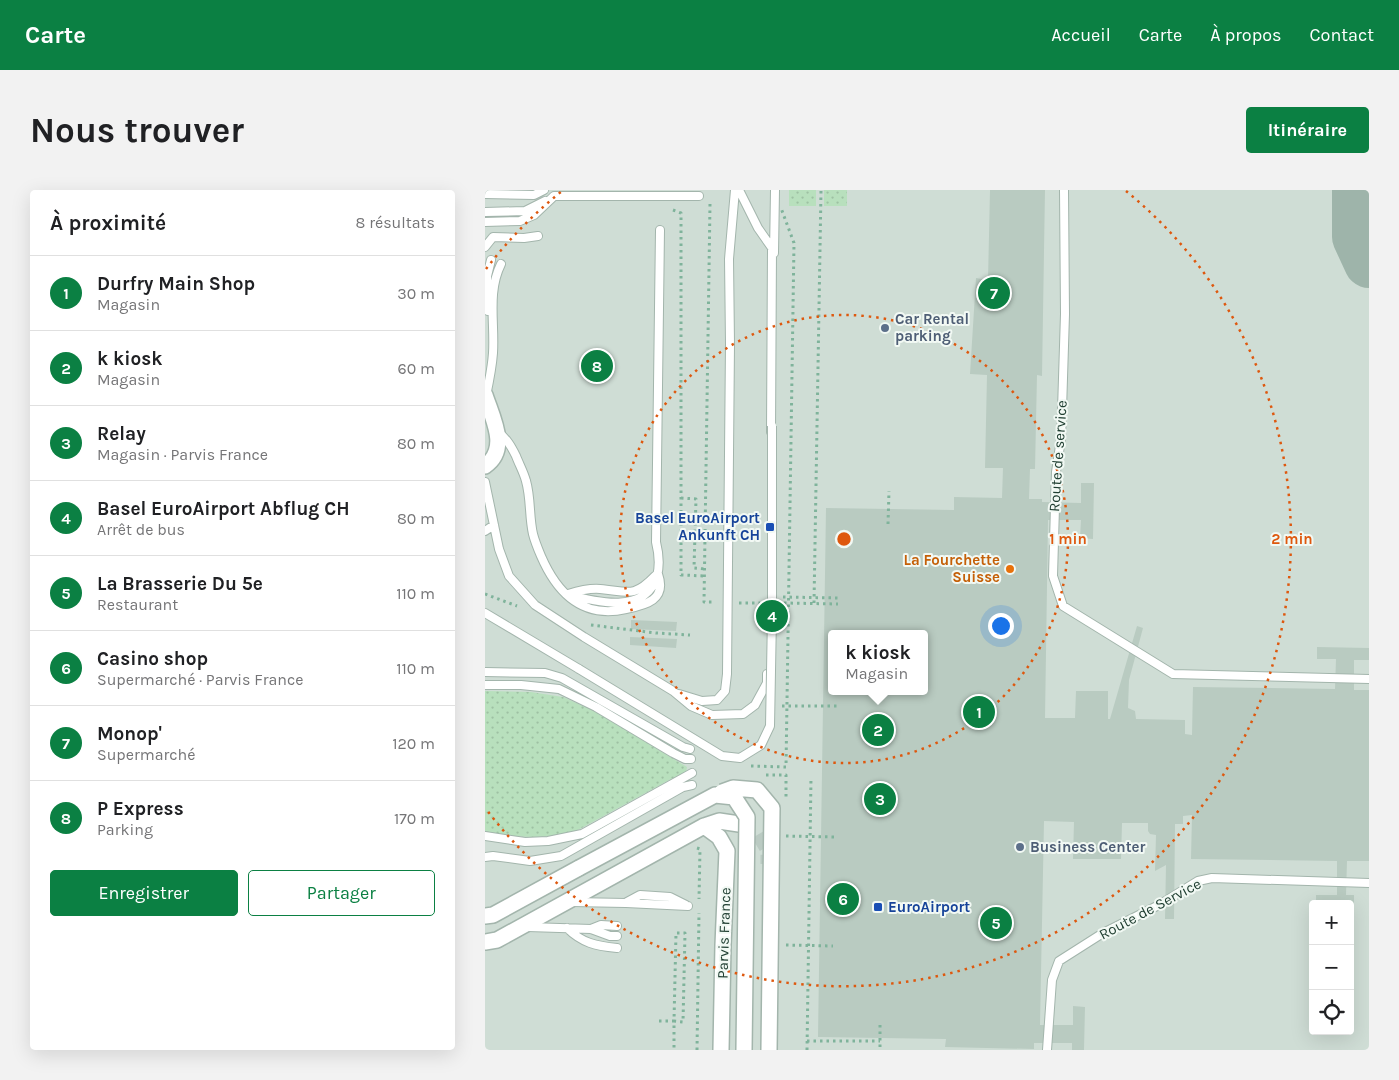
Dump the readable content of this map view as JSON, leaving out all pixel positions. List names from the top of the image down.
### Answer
{
  "streets": {
    "street": ["Parvis France"],
    "lane": ["Route de service", "Route de Service"]
  },
  "places": {
    "other": ["Car Rental parking", "La Fourchette Suisse", "Business Center"],
    "transit": ["Basel EuroAirport Ankunft CH", "EuroAirport"]
  },
  "page": {
    "header": "Carte",
    "nav": [
      "Accueil",
      "Carte",
      "À propos",
      "Contact"
    ],
    "buttons": [
      "Itinéraire",
      ["Enregistrer", "Partager"]
    ],
    "title": "Nous trouver",
    "heading": ["À proximité", "8 résultats"],
    "list": [
      {
        "mark": "1",
        "name": "Durfry Main Shop",
        "note": "Magasin",
        "value": "30 m"
      },
      {
        "mark": "2",
        "name": "k kiosk",
        "note": "Magasin",
        "value": "60 m"
      },
      {
        "mark": "3",
        "name": "Relay",
        "note": "Magasin · Parvis France",
        "value": "80 m"
      },
      {
        "mark": "4",
        "name": "Basel EuroAirport Abflug CH",
        "note": "Arrêt de bus",
        "value": "80 m"
      },
      {
        "mark": "5",
        "name": "La Brasserie Du 5e",
        "note": "Restaurant",
        "value": "110 m"
      },
      {
        "mark": "6",
        "name": "Casino shop",
        "note": "Supermarché · Parvis France",
        "value": "110 m"
      },
      {
        "mark": "7",
        "name": "Monop'",
        "note": "Supermarché",
        "value": "120 m"
      },
      {
        "mark": "8",
        "name": "P Express",
        "note": "Parking",
        "value": "170 m"
      }
    ],
    "pins": [
      "7",
      "8",
      "4",
      "1",
      "2",
      "3",
      "6",
      "5"
    ],
    "popup": ["k kiosk", "Magasin"],
    "map_buttons": ["+", "−"]
  },
  "rings": ["1 min", "2 min"]
}
